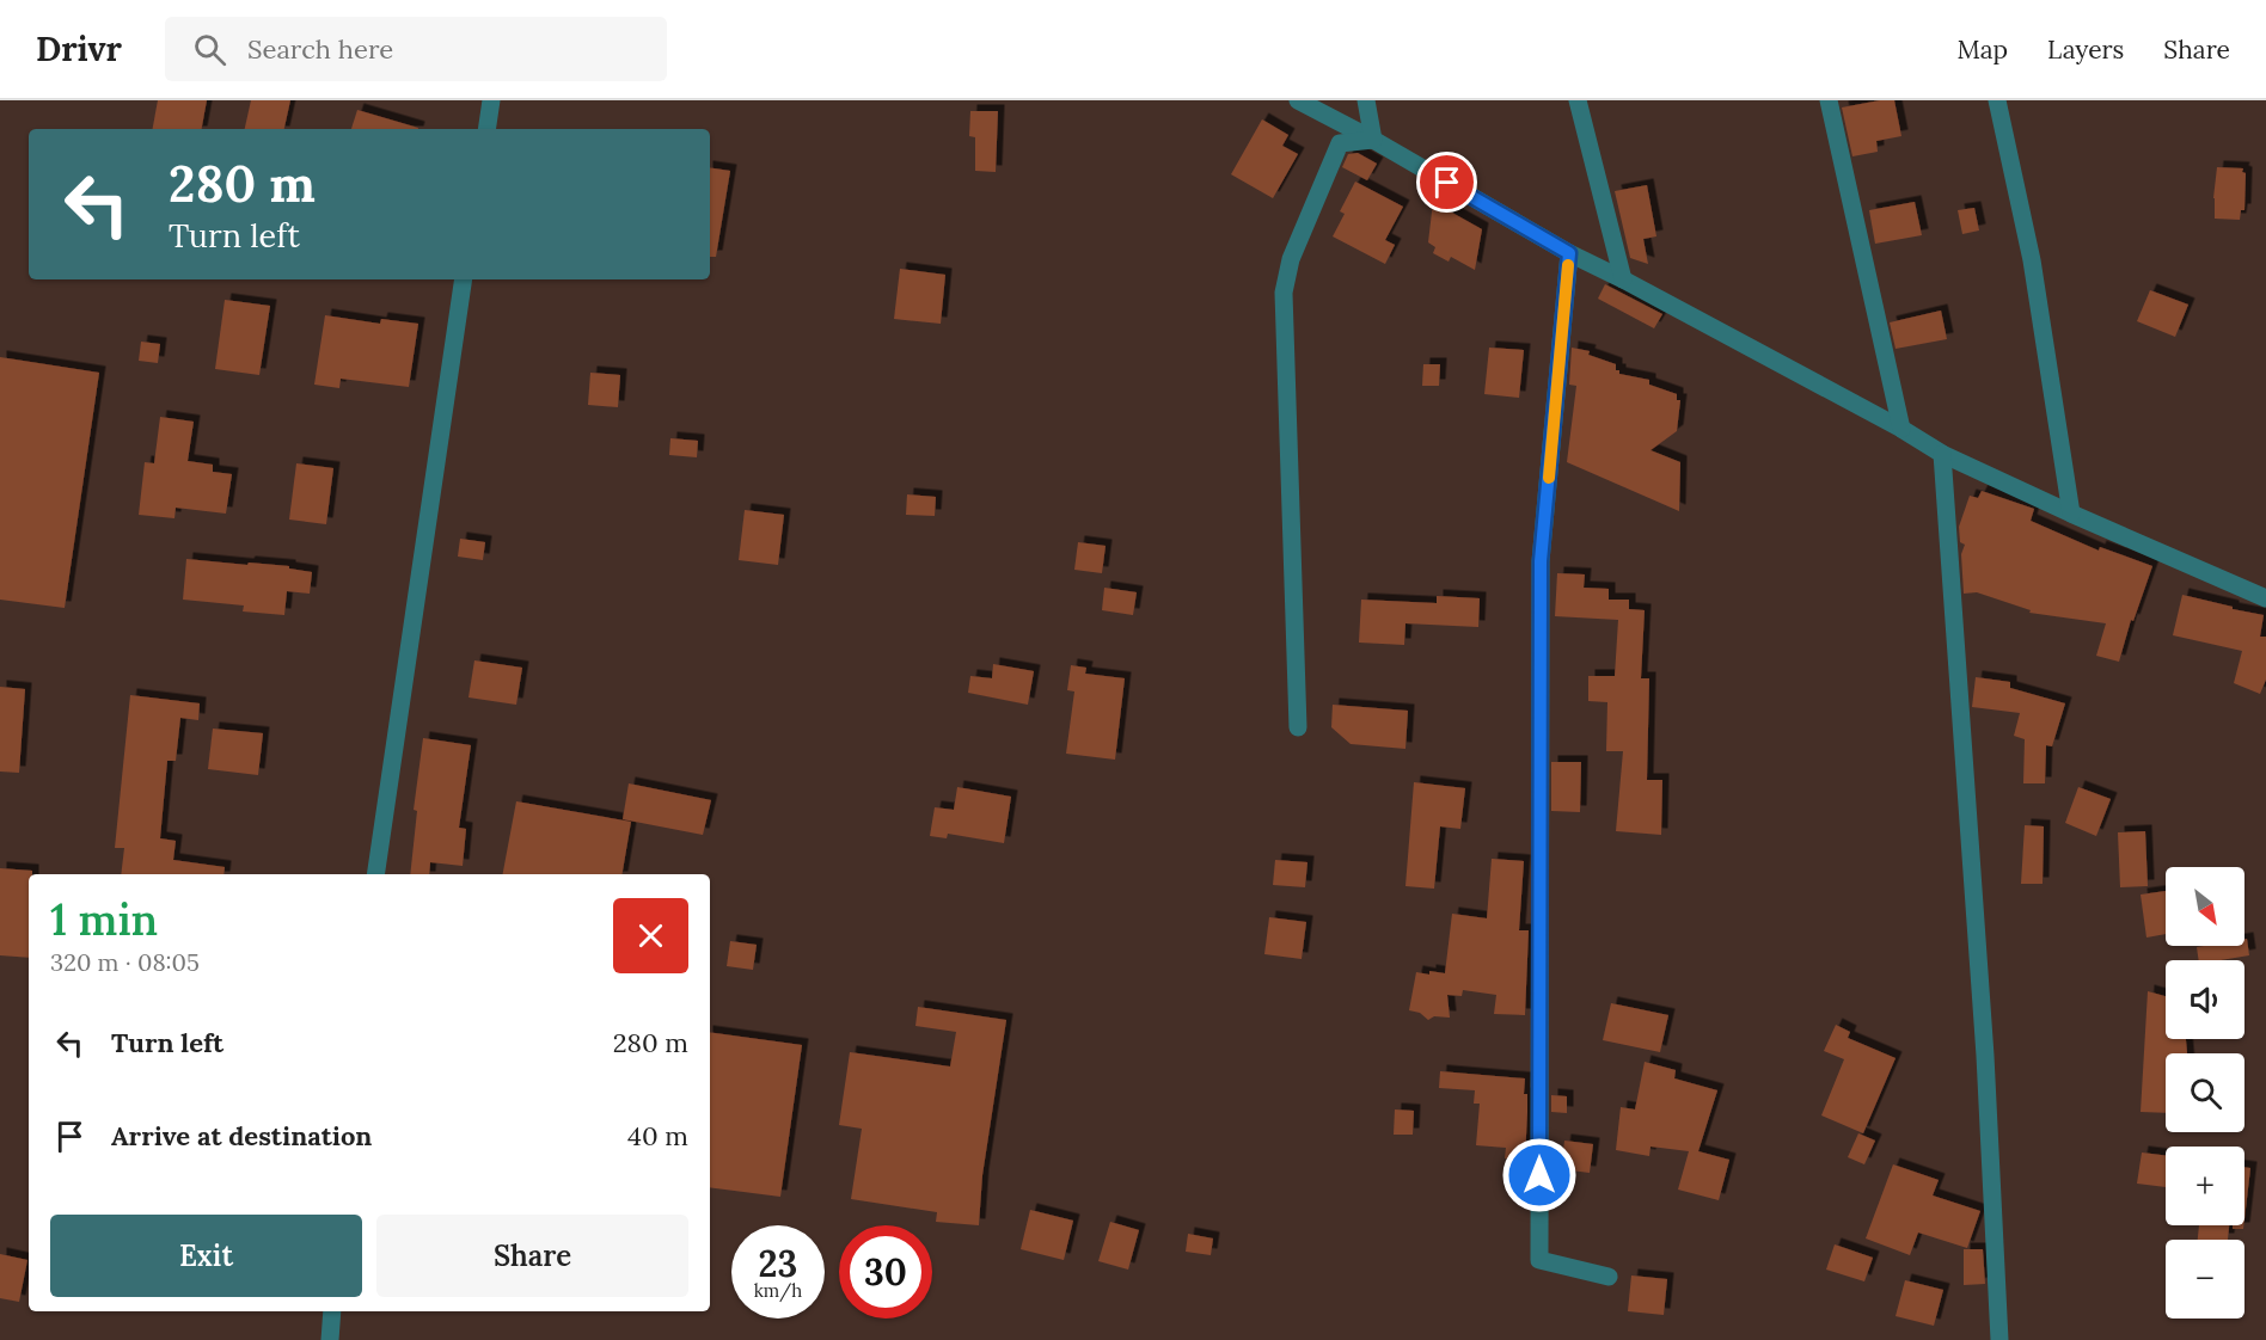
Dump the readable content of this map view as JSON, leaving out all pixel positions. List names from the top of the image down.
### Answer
{
  "north": "bottom right",
  "page": {
    "header": "Drivr",
    "search": "Search here",
    "nav": ["Map", "Layers", "Share"],
    "turn": ["280 m", "Turn left"],
    "map_buttons": ["+", "−"],
    "heading": ["1 min", "320 m · 08:05"],
    "list": [
      {
        "name": "Turn left",
        "value": "280 m"
      },
      {
        "name": "Arrive at destination",
        "value": "40 m"
      }
    ],
    "buttons": ["Exit", "Share"],
    "speed": "23 km/h",
    "limit": "30"
  }
}
